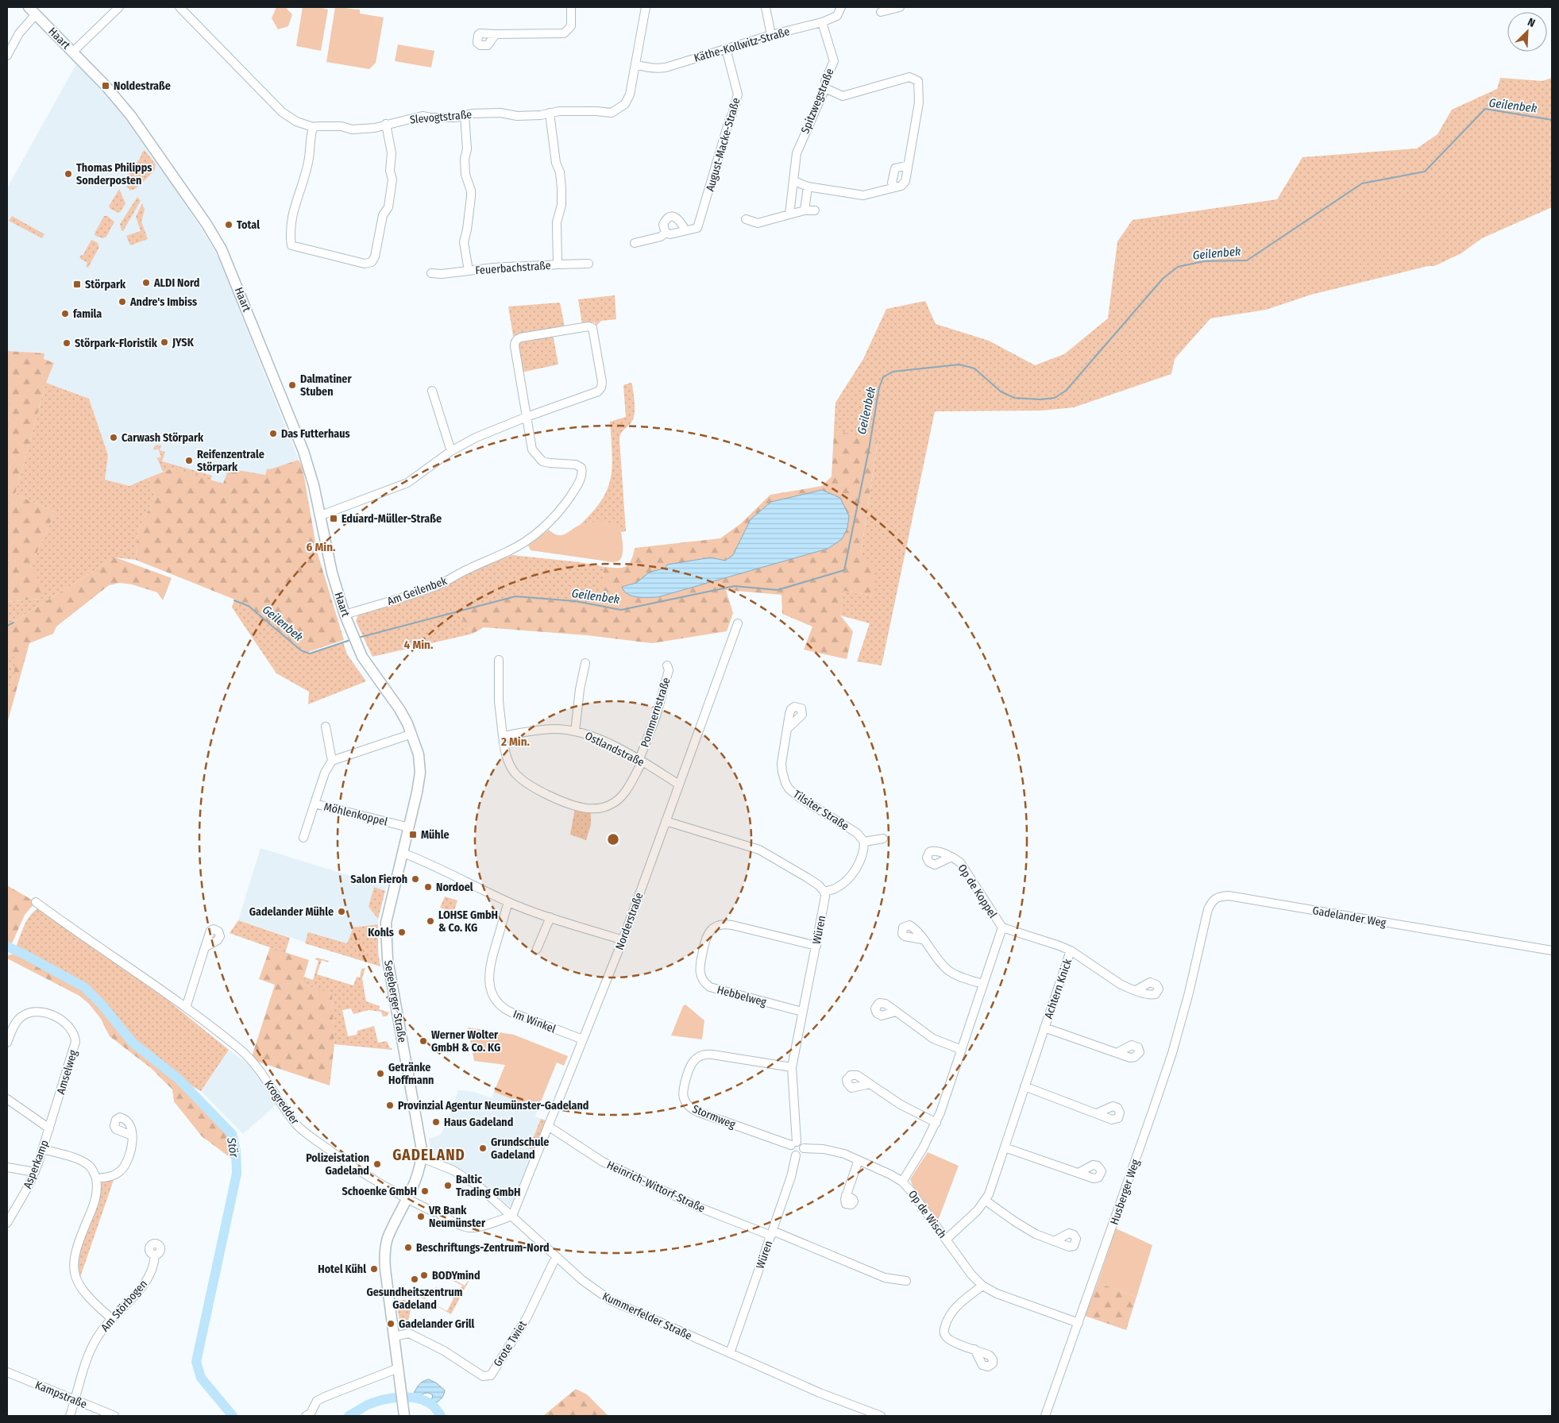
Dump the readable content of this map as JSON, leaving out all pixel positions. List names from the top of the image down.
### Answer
{
  "streets": {
    "main road": ["Haart", "Segeberger Straße"],
    "street": [
      "Käthe-Kollwitz-Straße",
      "Spitzwegstraße",
      "Slevogtstraße",
      "August-Macke-Straße",
      "Feuerbachstraße",
      "Am Geilenbek",
      "Pommernstraße",
      "Ostlandstraße",
      "Tilsiter Straße",
      "Möhlenkoppel",
      "Op de Koppel",
      "Gadelander Weg",
      "Norderstraße",
      "Würen",
      "Achtern Knick",
      "Hebbelweg",
      "Im Winkel",
      "Amselweg",
      "Krogredder",
      "Stormweg",
      "Asperkamp",
      "Heinrich-Wittorf-Straße",
      "Husberger Weg",
      "Op de Wisch",
      "Am Störbogen",
      "Kummerfelder Straße",
      "Grote Twiet",
      "Kampstraße"
    ]
  },
  "crossings": [
    ["Haart", "Am Geilenbek"],
    ["Haart", "Segeberger Straße"],
    ["Käthe-Kollwitz-Straße", "Spitzwegstraße"],
    ["Käthe-Kollwitz-Straße", "Slevogtstraße"],
    ["Käthe-Kollwitz-Straße", "August-Macke-Straße"],
    ["Slevogtstraße", "Feuerbachstraße"],
    ["Pommernstraße", "Ostlandstraße"],
    ["Ostlandstraße", "Norderstraße"],
    ["Möhlenkoppel", "Segeberger Straße"],
    ["Op de Koppel", "Achtern Knick"],
    ["Op de Koppel", "Op de Wisch"],
    ["Gadelander Weg", "Husberger Weg"],
    ["Norderstraße", "Im Winkel"],
    ["Norderstraße", "Krogredder"],
    ["Norderstraße", "Heinrich-Wittorf-Straße"],
    ["Norderstraße", "Kummerfelder Straße"],
    ["Würen", "Hebbelweg"],
    ["Würen", "Stormweg"],
    ["Würen", "Heinrich-Wittorf-Straße"],
    ["Würen", "Op de Wisch"],
    ["Würen", "Kummerfelder Straße"],
    ["Achtern Knick", "Op de Wisch"],
    ["Segeberger Straße", "Krogredder"],
    ["Segeberger Straße", "Kummerfelder Straße"],
    ["Segeberger Straße", "Grote Twiet"],
    ["Amselweg", "Asperkamp"],
    ["Krogredder", "Kummerfelder Straße"],
    ["Stormweg", "Op de Wisch"],
    ["Husberger Weg", "Op de Wisch"],
    ["Am Störbogen", "Kampstraße"],
    ["Kummerfelder Straße", "Grote Twiet"]
  ],
  "districts": ["GADELAND"],
  "water": ["Geilenbek", "Stör"],
  "places": {
    "transit": [
      "Noldestraße",
      "Störpark",
      "Eduard-Müller-Straße",
      "Mühle"
    ],
    "other": [
      "Thomas Philipps Sonderposten",
      "Total",
      "ALDI Nord",
      "Andre's Imbiss",
      "famila",
      "JYSK",
      "Störpark-Floristik",
      "Dalmatiner Stuben",
      "Das Futterhaus",
      "Carwash Störpark",
      "Reifenzentrale Störpark",
      "Salon Fieroh",
      "Nordoel",
      "Gadelander Mühle",
      "LOHSE GmbH & Co. KG",
      "Kohls",
      "Werner Wolter GmbH & Co. KG",
      "Getränke Hoffmann",
      "Provinzial Agentur Neumünster-Gadeland",
      "Haus Gadeland",
      "Grundschule Gadeland",
      "Polizeistation Gadeland",
      "Baltic Trading GmbH",
      "Schoenke GmbH",
      "VR Bank Neumünster",
      "Beschriftungs-Zentrum-Nord",
      "Hotel Kühl",
      "BODYmind",
      "Gesundheitszentrum Gadeland",
      "Gadelander Grill"
    ]
  },
  "north": "top right",
  "rings": ["6 Min.", "4 Min.", "2 Min."]
}
